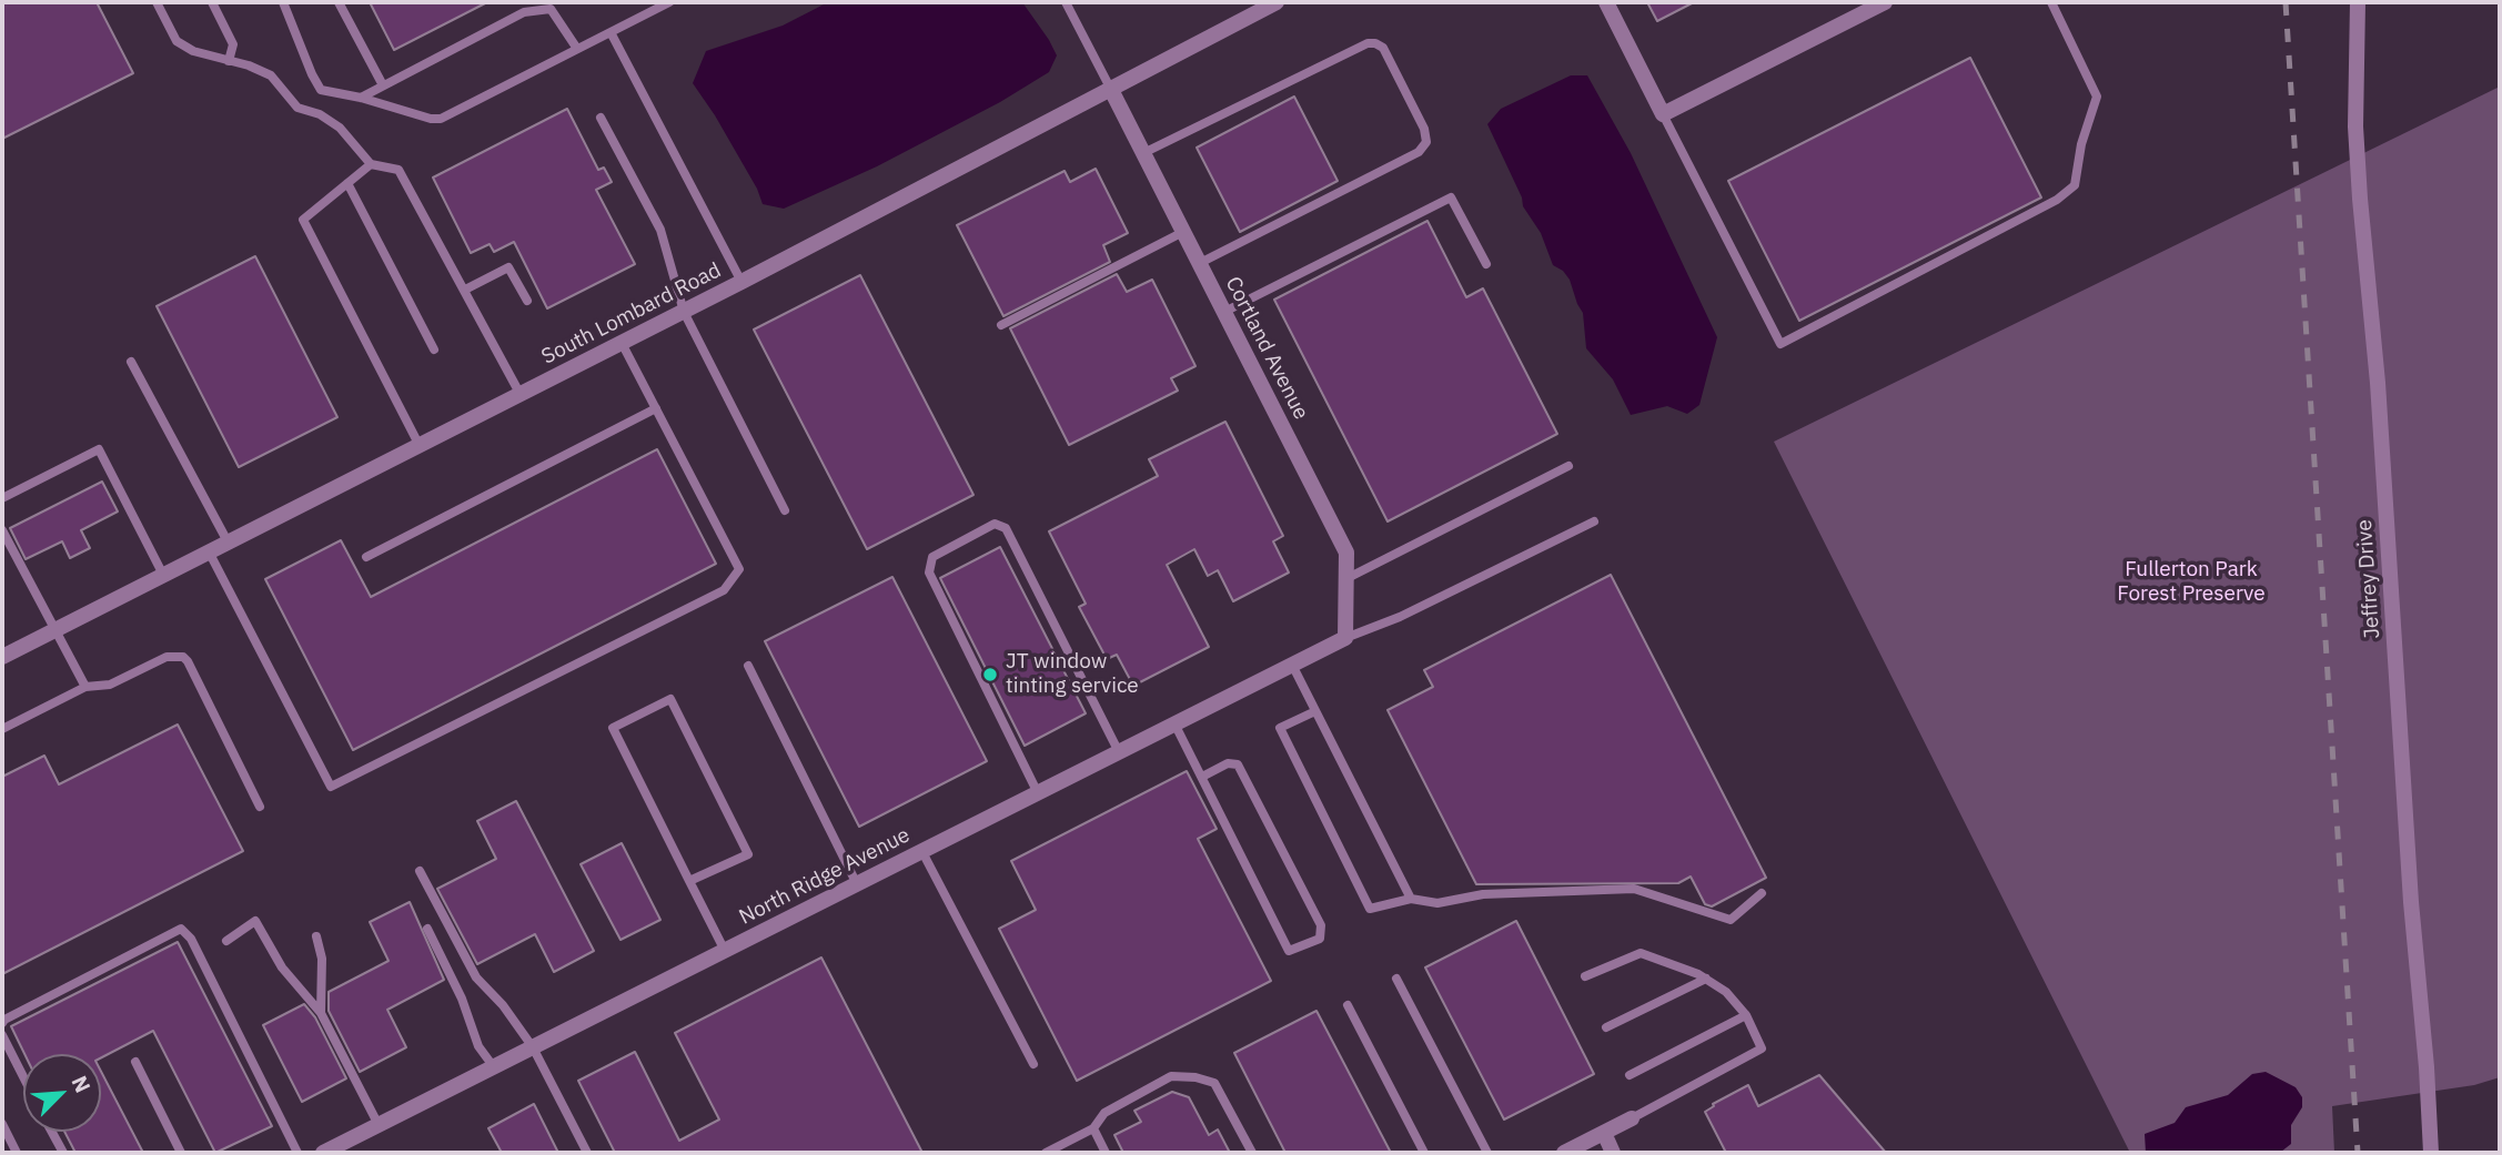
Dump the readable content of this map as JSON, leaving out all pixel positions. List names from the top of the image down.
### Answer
{
  "streets": {
    "street": [
      "South Lombard Road",
      "Cortland Avenue",
      "Jeffrey Drive",
      "North Ridge Avenue"
    ]
  },
  "crossings": [
    ["South Lombard Road", "Cortland Avenue"],
    ["Cortland Avenue", "North Ridge Avenue"]
  ],
  "parks": ["Fullerton Park Forest Preserve"],
  "places": ["JT window tinting service"],
  "north": "top right"
}
